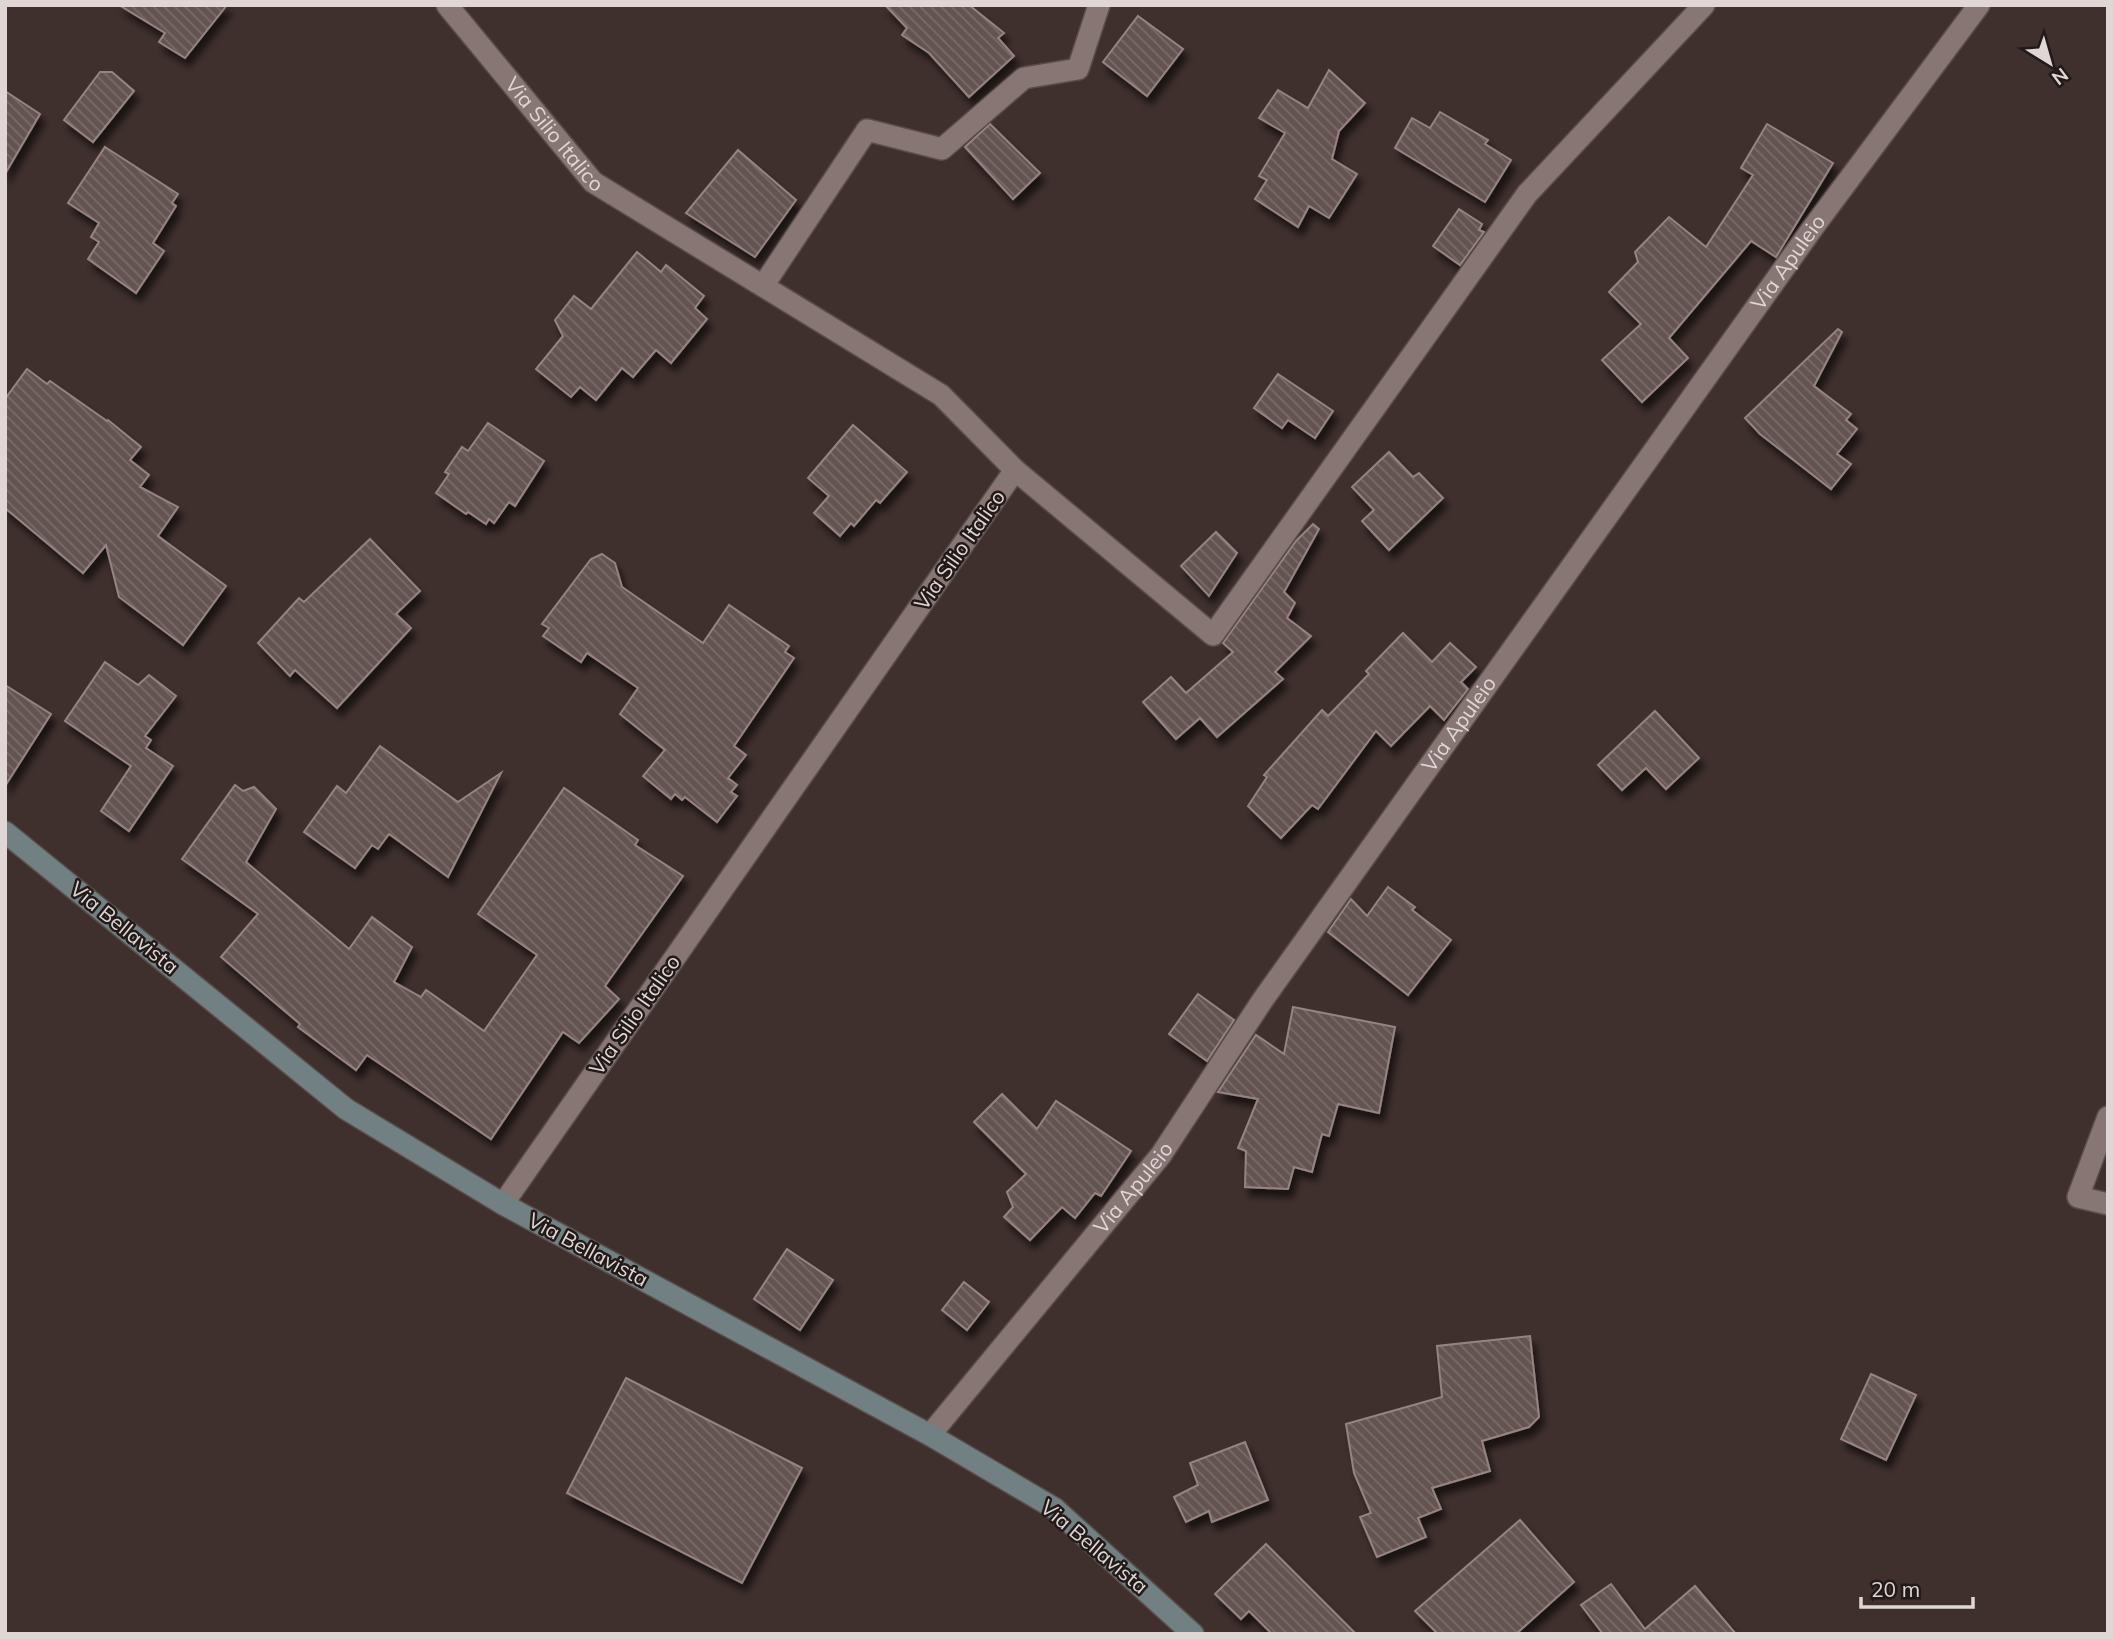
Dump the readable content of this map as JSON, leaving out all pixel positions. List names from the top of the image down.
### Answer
{
  "streets": {
    "street": ["Via Silio Italico", "Via Apuleio", "Via Bellavista"]
  },
  "crossings": [
    ["Via Silio Italico", "Via Bellavista"],
    ["Via Apuleio", "Via Bellavista"]
  ],
  "scale_bar": "20 m",
  "north": "bottom right"
}
